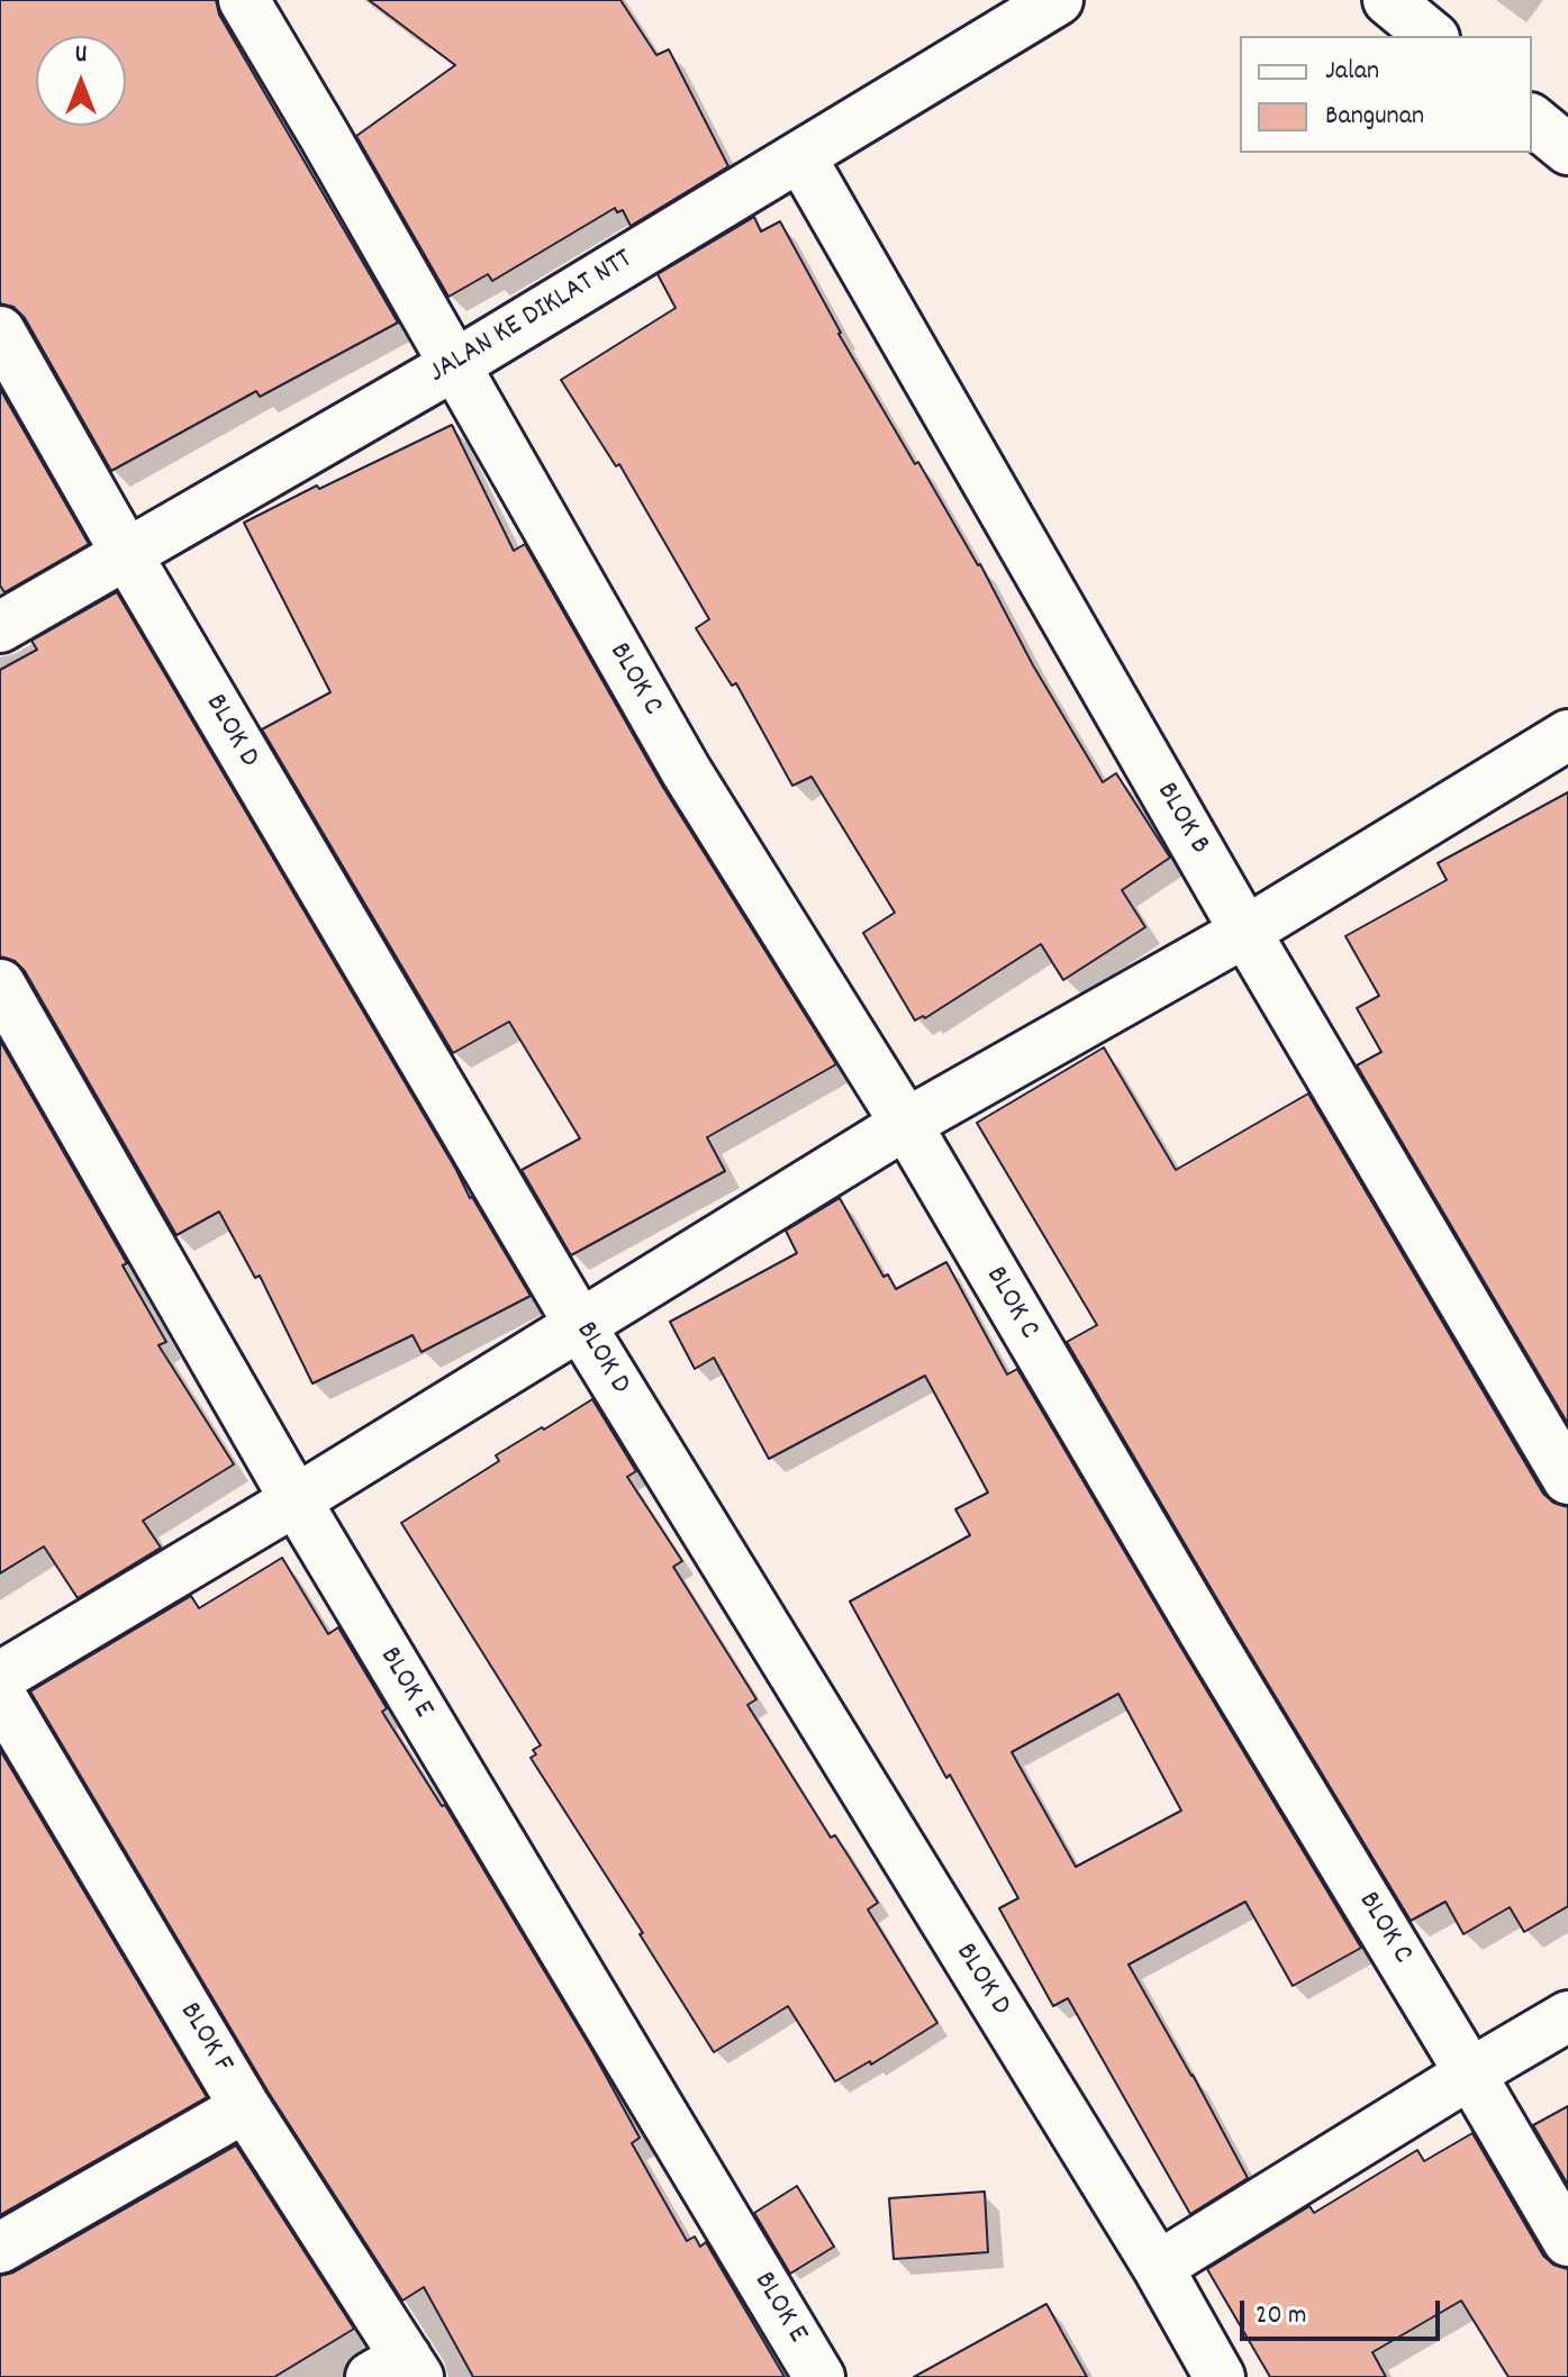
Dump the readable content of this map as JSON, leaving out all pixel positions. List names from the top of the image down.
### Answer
{
  "streets": {
    "street": [
      "JALAN KE DIKLAT NTT",
      "BLOK C",
      "BLOK D",
      "BLOK B",
      "BLOK E",
      "BLOK F"
    ]
  },
  "crossings": [
    ["JALAN KE DIKLAT NTT", "BLOK C"],
    ["JALAN KE DIKLAT NTT", "BLOK D"],
    ["JALAN KE DIKLAT NTT", "BLOK B"]
  ],
  "legend": ["Jalan", "Bangunan"],
  "scale_bar": "20 m",
  "north": "top"
}
